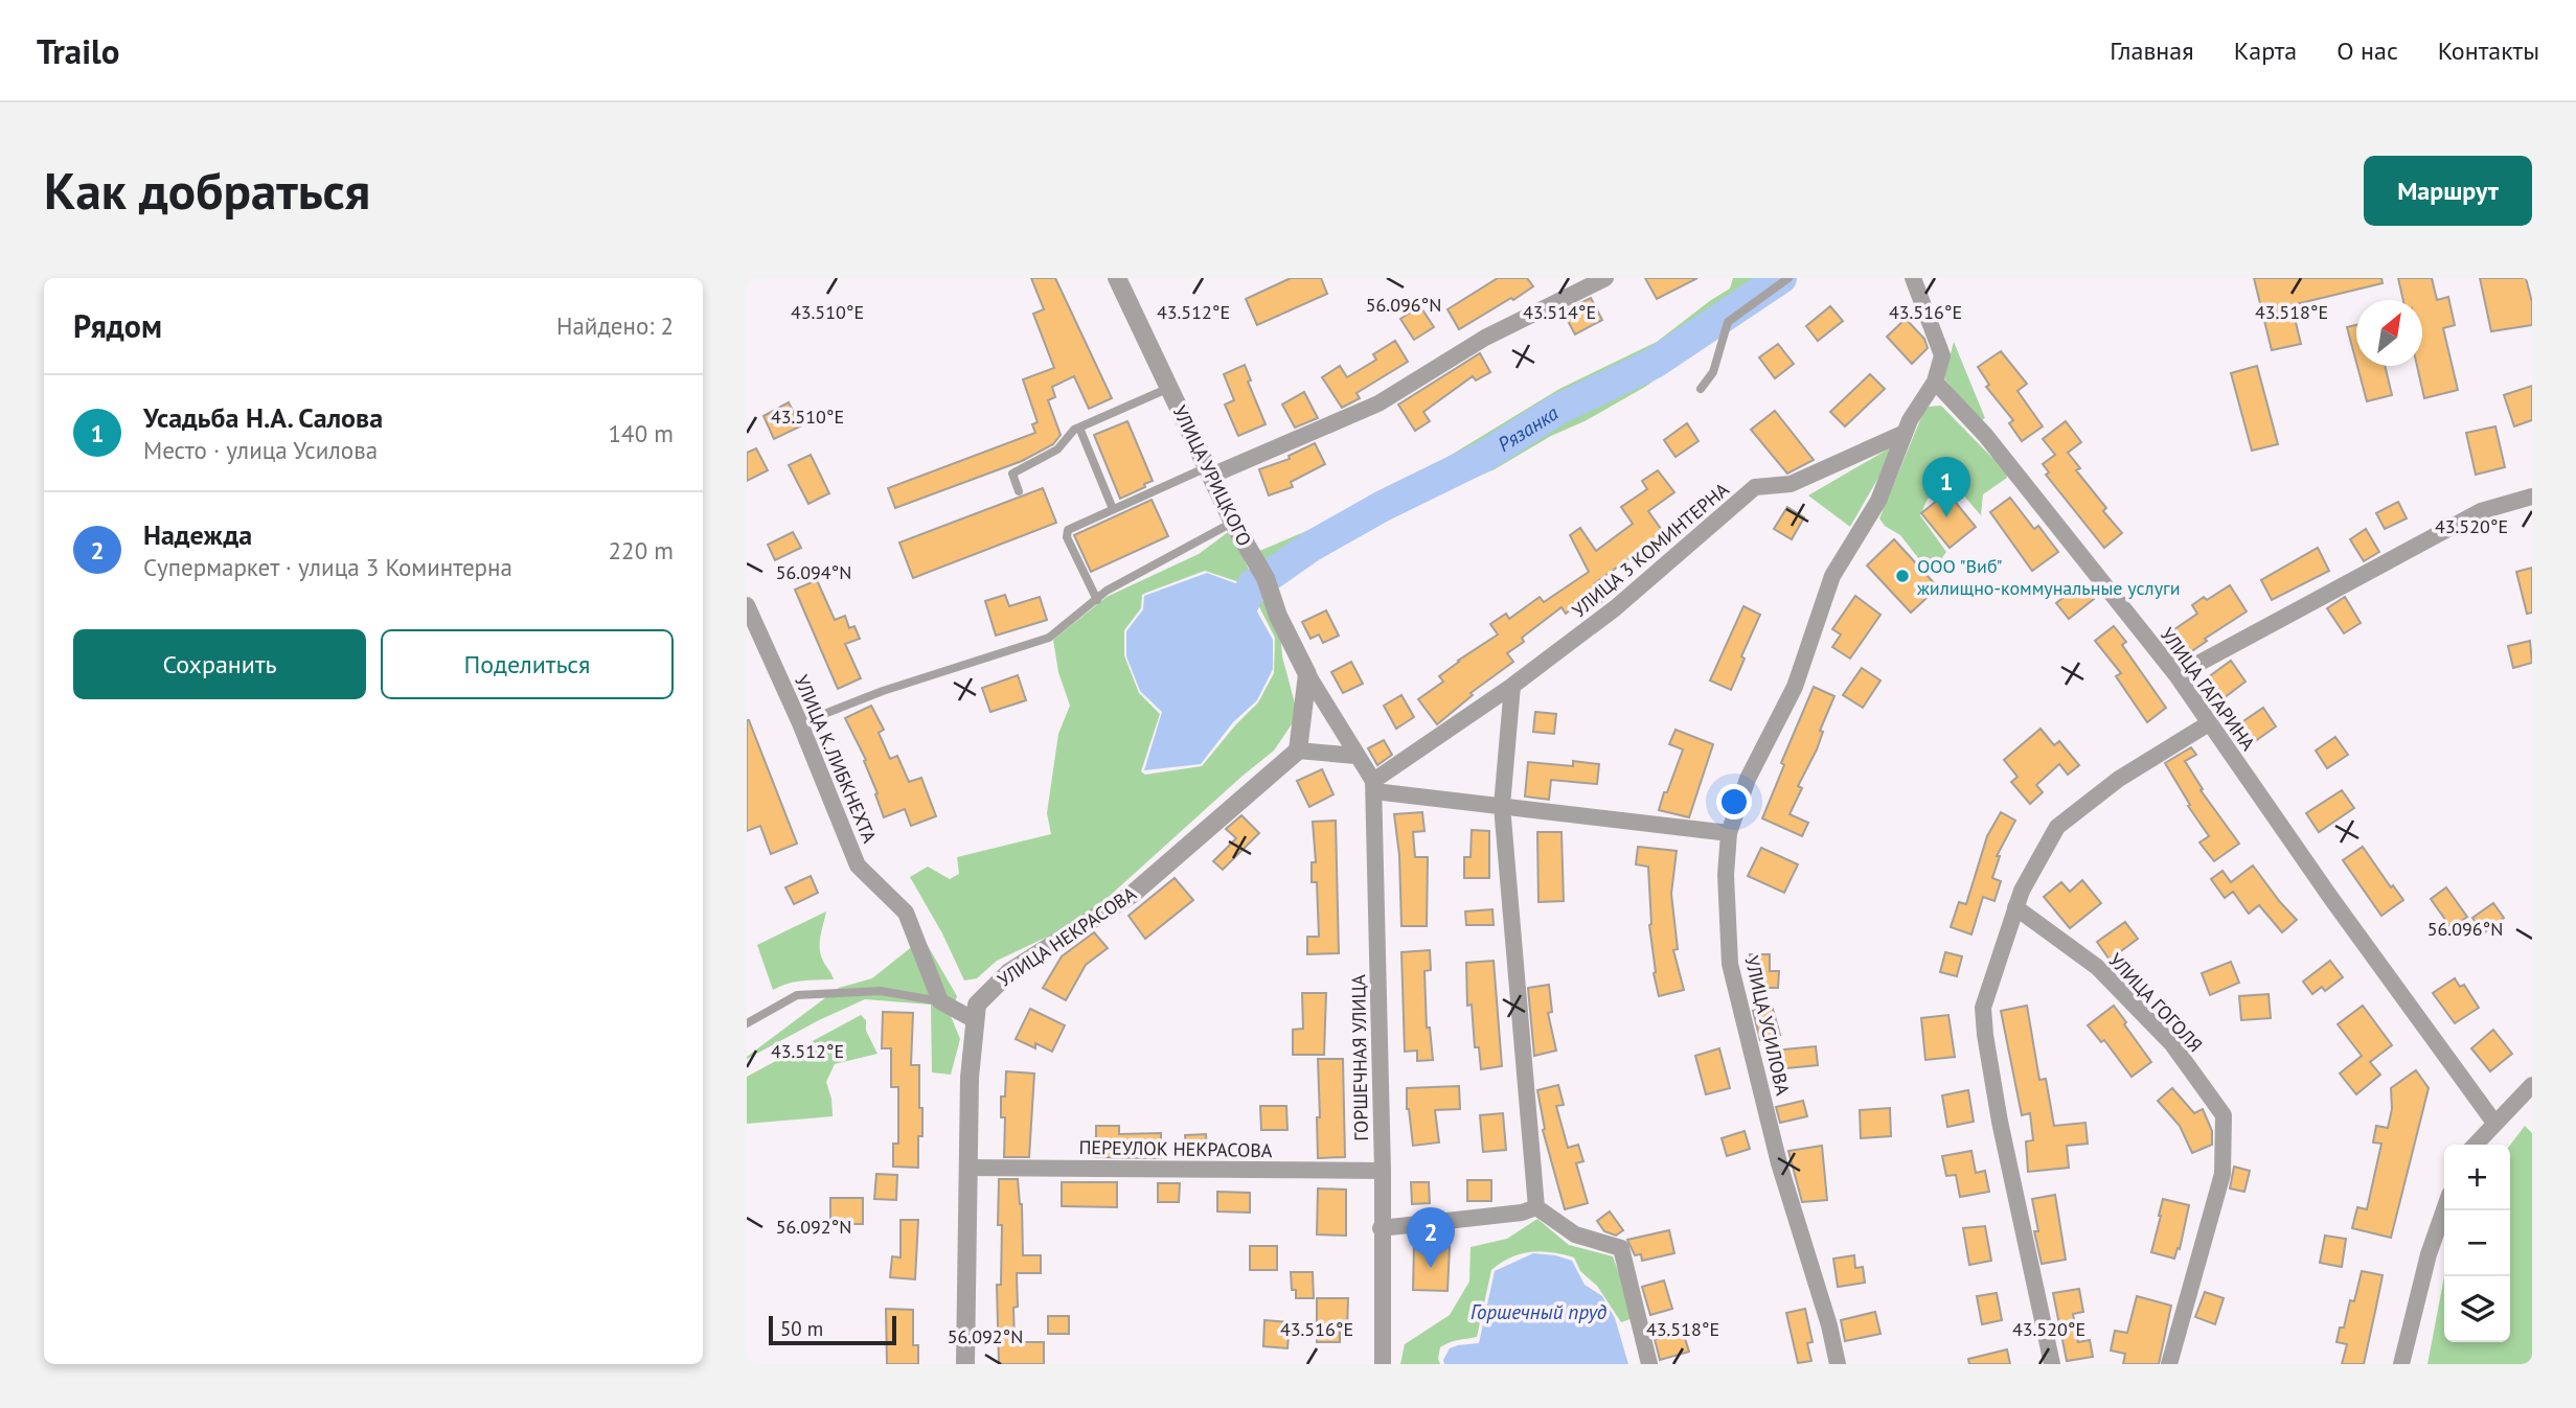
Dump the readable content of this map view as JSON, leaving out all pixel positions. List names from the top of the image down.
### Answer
{
  "streets": {
    "street": [
      "УЛИЦА УРИЦКОГО",
      "УЛИЦА 3 КОМИНТЕРНА",
      "УЛИЦА ГАГАРИНА",
      "УЛИЦА К.ЛИБКНЕХТА",
      "УЛИЦА НЕКРАСОВА",
      "УЛИЦА ГОГОЛЯ",
      "УЛИЦА УСИЛОВА",
      "ГОРШЕЧНАЯ УЛИЦА",
      "ПЕРЕУЛОК НЕКРАСОВА"
    ]
  },
  "crossings": [
    ["УЛИЦА 3 КОМИНТЕРНА", "УЛИЦА УСИЛОВА"],
    ["УЛИЦА 3 КОМИНТЕРНА", "ГОРШЕЧНАЯ УЛИЦА"],
    ["УЛИЦА ГАГАРИНА", "УЛИЦА УСИЛОВА"],
    ["УЛИЦА НЕКРАСОВА", "ПЕРЕУЛОК НЕКРАСОВА"],
    ["ГОРШЕЧНАЯ УЛИЦА", "ПЕРЕУЛОК НЕКРАСОВА"]
  ],
  "water": ["Рязанка", "Горшечный пруд"],
  "places": ["ООО \"Виб\" жилищно-коммунальные услуги"],
  "scale_bar": "50 m",
  "north": "top right",
  "page": {
    "header": "Trailo",
    "nav": [
      "Главная",
      "Карта",
      "О нас",
      "Контакты"
    ],
    "buttons": [
      "Маршрут",
      ["Сохранить", "Поделиться"]
    ],
    "title": "Как добраться",
    "heading": ["Рядом", "Найдено: 2"],
    "list": [
      {
        "mark": "1",
        "name": "Усадьба Н.А. Салова",
        "note": "Место · улица Усилова",
        "value": "140 m"
      },
      {
        "mark": "2",
        "name": "Надежда",
        "note": "Супермаркет · улица 3 Коминтерна",
        "value": "220 m"
      }
    ],
    "pins": ["1", "2"],
    "map_buttons": ["+", "−"],
    "scale": "50 m"
  },
  "coordinates": [
    "56.096°N",
    "43.514°E",
    "43.516°E",
    "43.518°E",
    "43.510°E",
    "43.512°E",
    "43.520°E",
    "56.094°N",
    "56.092°N"
  ]
}
